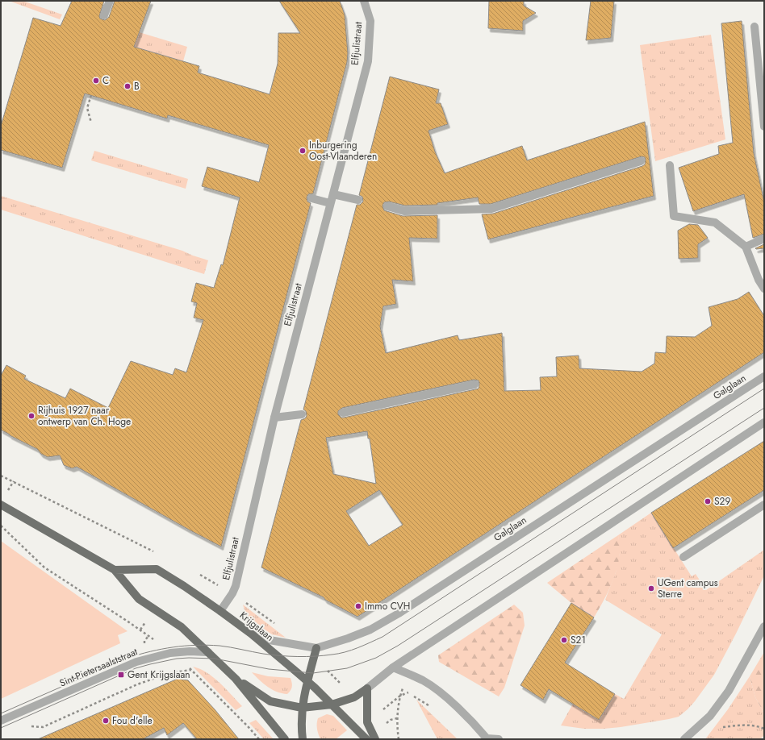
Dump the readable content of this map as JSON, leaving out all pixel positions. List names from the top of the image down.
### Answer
{
  "streets": {
    "main road": ["Krijgslaan"],
    "street": ["Elfjulistraat", "Galglaan", "Sint-Pietersaalststraat"]
  },
  "crossings": [
    ["Elfjulistraat", "Krijgslaan"],
    ["Galglaan", "Krijgslaan"]
  ],
  "places": {
    "other": [
      "C",
      "B",
      "Inburgering Oost-Vlaanderen",
      "Rijhuis 1927 naar ontwerp van Ch. Hoge",
      "S29",
      "UGent campus Sterre",
      "Immo CVH",
      "S21",
      "Fou d'elle"
    ],
    "transit": ["Gent Krijgslaan"]
  }
}
